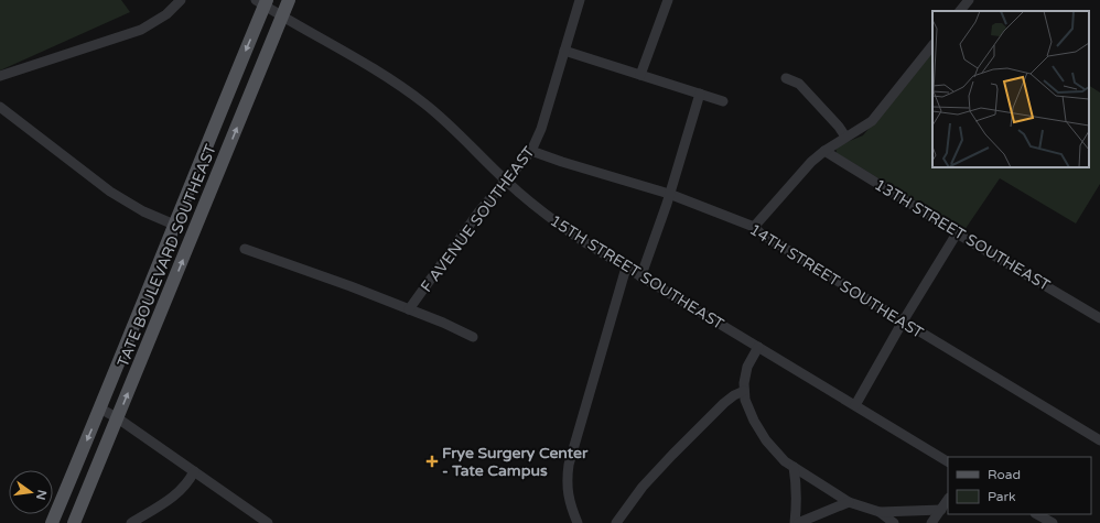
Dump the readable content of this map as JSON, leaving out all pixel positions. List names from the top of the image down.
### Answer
{
  "streets": {
    "main road": ["TATE BOULEVARD SOUTHEAST"],
    "street": [
      "F AVENUE SOUTHEAST",
      "13TH STREET SOUTHEAST",
      "15TH STREET SOUTHEAST",
      "14TH STREET SOUTHEAST"
    ]
  },
  "crossings": [
    ["F AVENUE SOUTHEAST", "15TH STREET SOUTHEAST"],
    ["F AVENUE SOUTHEAST", "14TH STREET SOUTHEAST"],
    ["TATE BOULEVARD SOUTHEAST", "15TH STREET SOUTHEAST"]
  ],
  "places": {
    "health": ["Frye Surgery Center - Tate Campus"]
  },
  "legend": ["Road", "Park"],
  "north": "right"
}
